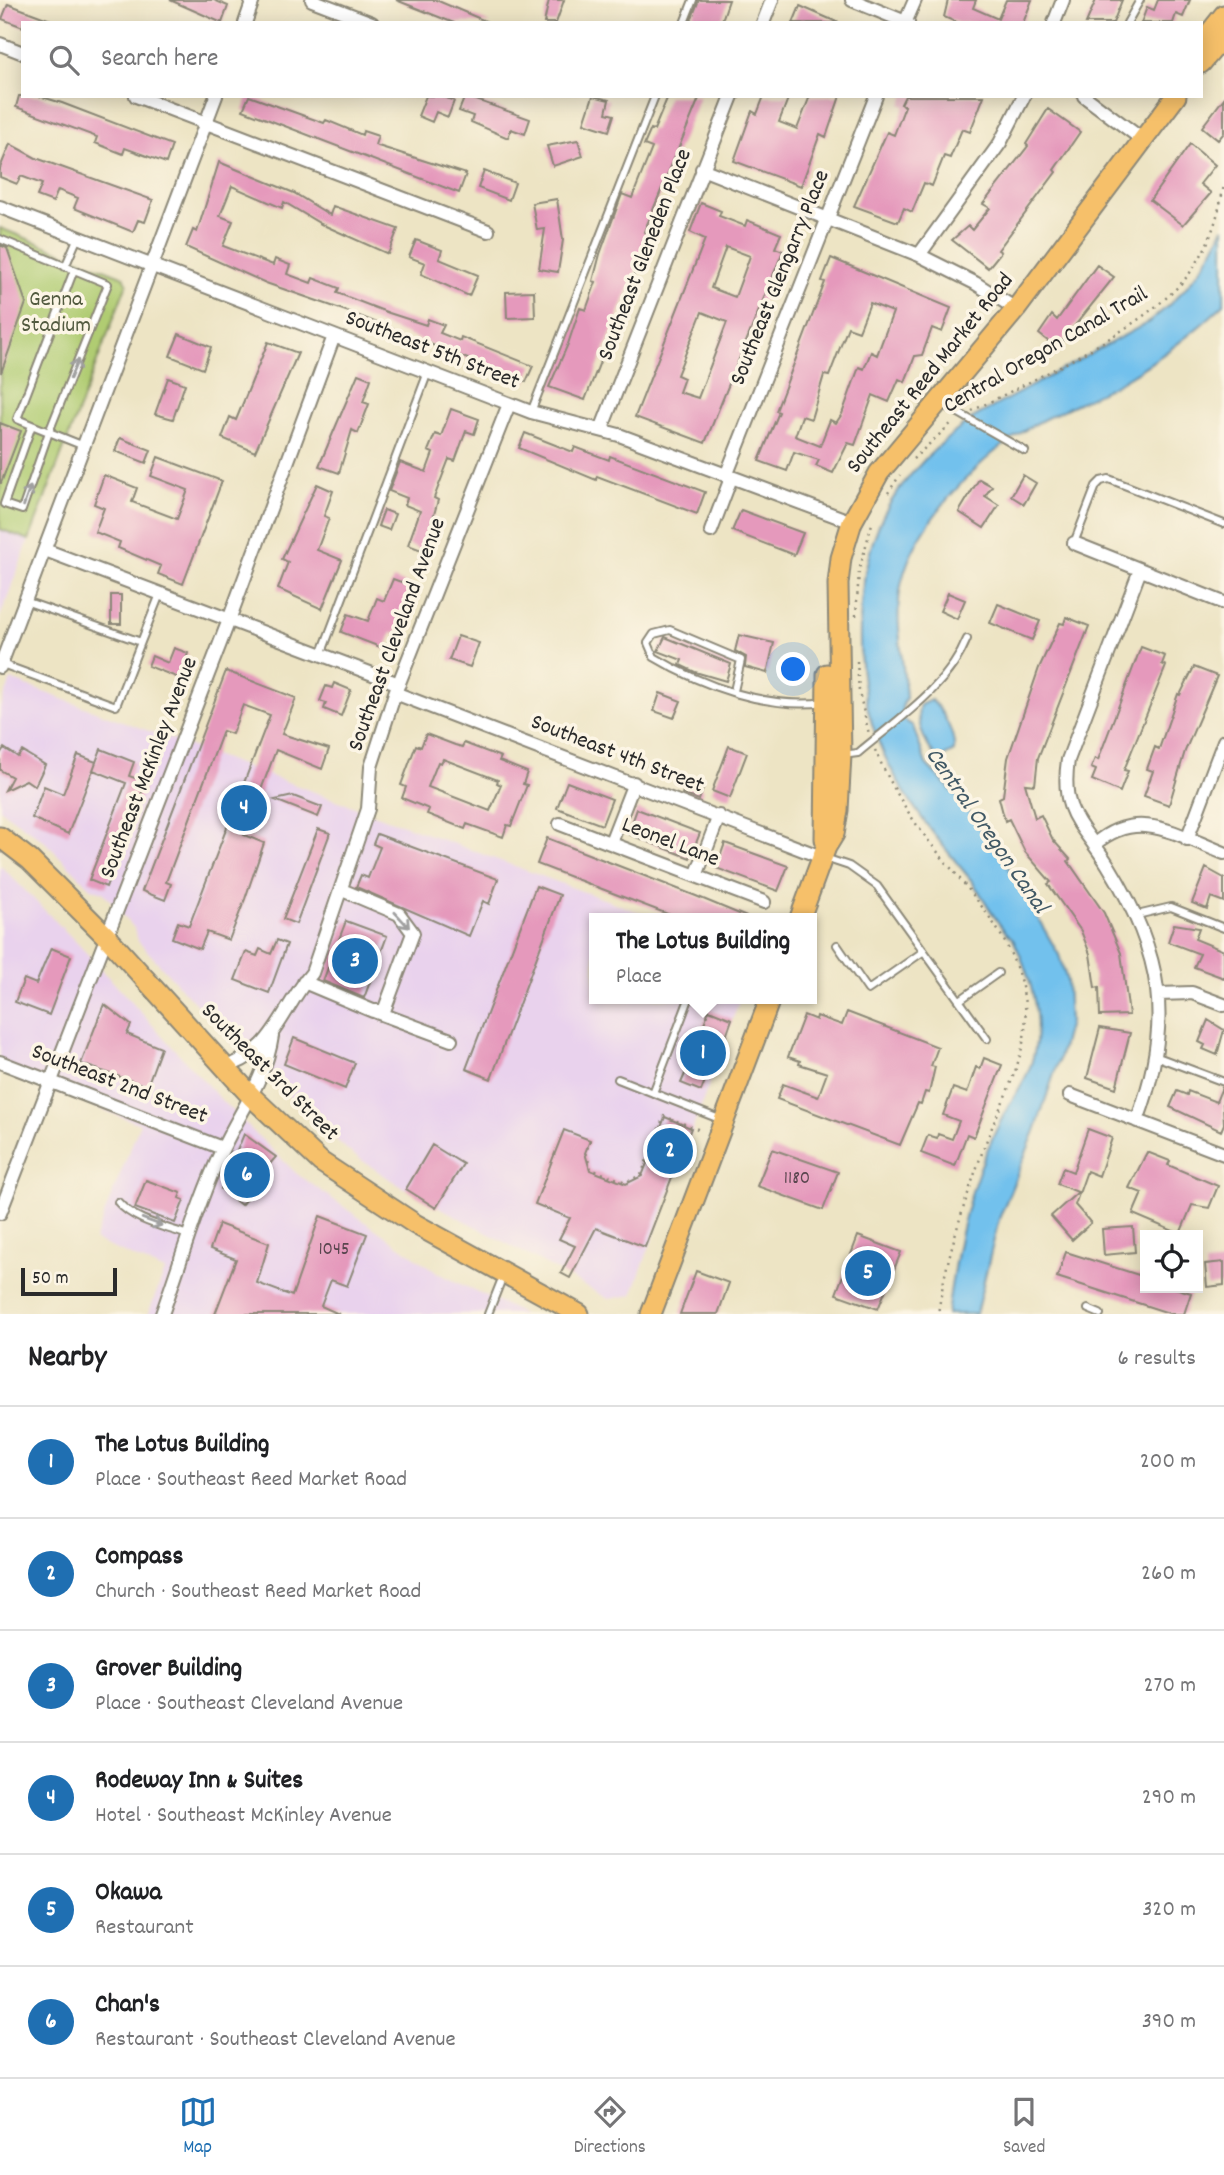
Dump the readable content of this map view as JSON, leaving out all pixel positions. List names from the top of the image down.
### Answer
{
  "streets": {
    "main road": ["Southeast Reed Market Road", "Southeast 3rd Street"],
    "street": [
      "Southeast Gleneden Place",
      "Southeast Glengarry Place",
      "Southeast 5th Street",
      "Southeast Cleveland Avenue",
      "Southeast 4th Street",
      "Southeast McKinley Avenue",
      "Leonel Lane",
      "Southeast 2nd Street"
    ],
    "path": ["Central Oregon Canal Trail"]
  },
  "crossings": [
    ["Southeast Gleneden Place", "Southeast 5th Street"],
    ["Southeast Glengarry Place", "Southeast 5th Street"],
    ["Southeast 5th Street", "Southeast Reed Market Road"],
    ["Southeast 5th Street", "Southeast Cleveland Avenue"],
    ["Southeast 5th Street", "Southeast McKinley Avenue"],
    ["Southeast Reed Market Road", "Southeast 4th Street"],
    ["Southeast Cleveland Avenue", "Southeast 4th Street"],
    ["Southeast Cleveland Avenue", "Southeast 3rd Street"],
    ["Southeast Cleveland Avenue", "Southeast 2nd Street"],
    ["Southeast 4th Street", "Southeast McKinley Avenue"],
    ["Southeast McKinley Avenue", "Southeast 3rd Street"],
    ["Southeast McKinley Avenue", "Southeast 2nd Street"]
  ],
  "water": ["Central Oregon Canal"],
  "parks": ["Genna Stadium"],
  "house_numbers": ["1180", "1045"],
  "scale_bar": "50 m",
  "page": {
    "search": "Search here",
    "pins": [
      "4",
      "3",
      "1",
      "2",
      "6",
      "5"
    ],
    "popup": ["The Lotus Building", "Place"],
    "scale": "50 m",
    "heading": ["Nearby", "6 results"],
    "list": [
      {
        "mark": "1",
        "name": "The Lotus Building",
        "note": "Place · Southeast Reed Market Road",
        "value": "200 m"
      },
      {
        "mark": "2",
        "name": "Compass",
        "note": "Church · Southeast Reed Market Road",
        "value": "260 m"
      },
      {
        "mark": "3",
        "name": "Grover Building",
        "note": "Place · Southeast Cleveland Avenue",
        "value": "270 m"
      },
      {
        "mark": "4",
        "name": "Rodeway Inn & Suites",
        "note": "Hotel · Southeast McKinley Avenue",
        "value": "290 m"
      },
      {
        "mark": "5",
        "name": "Okawa",
        "note": "Restaurant",
        "value": "320 m"
      },
      {
        "mark": "6",
        "name": "Chan's",
        "note": "Restaurant · Southeast Cleveland Avenue",
        "value": "390 m"
      }
    ],
    "nav": ["Map", "Directions", "Saved"]
  }
}
